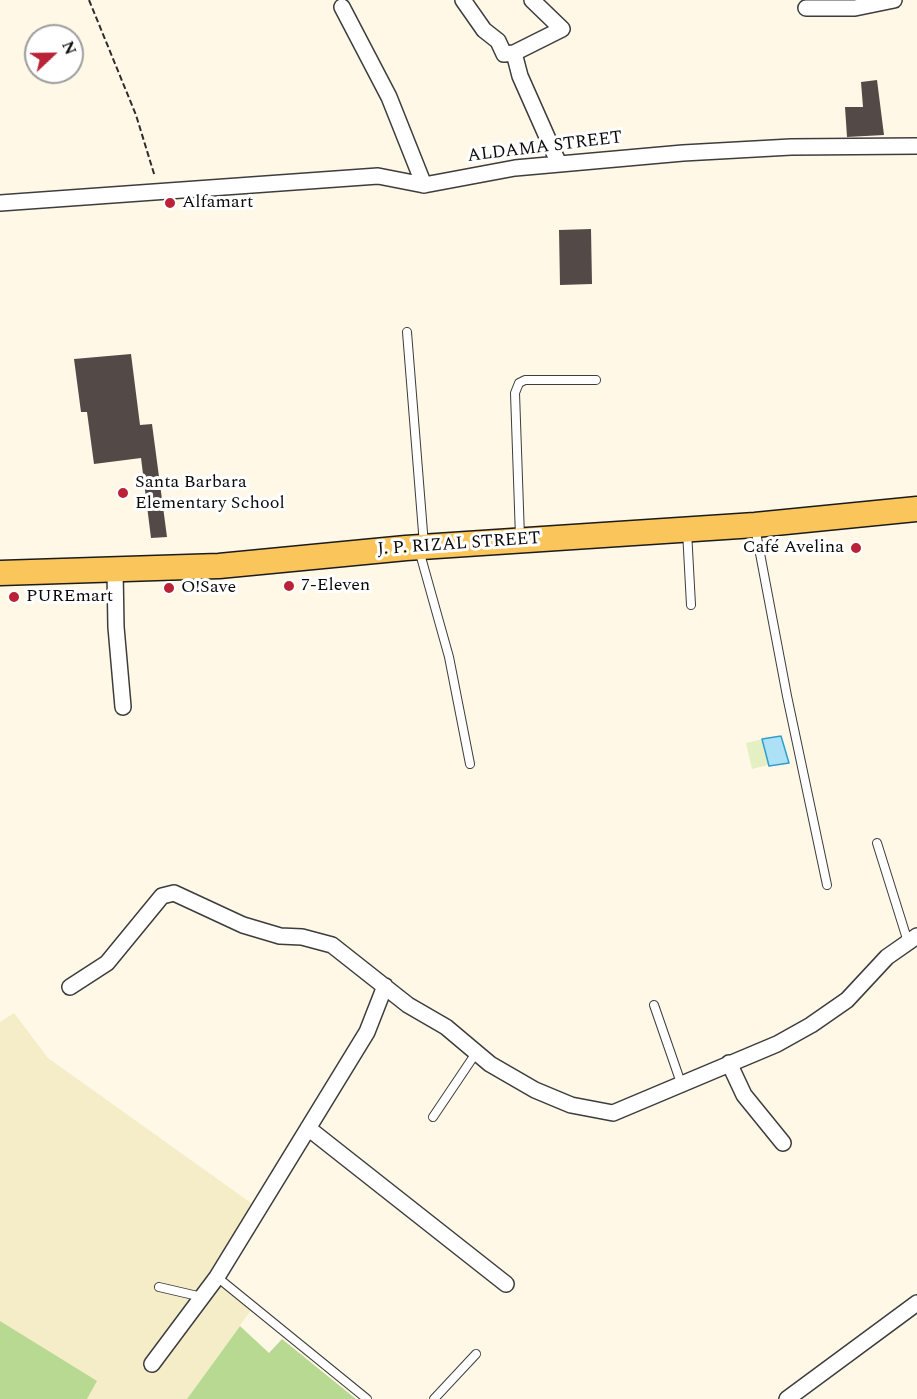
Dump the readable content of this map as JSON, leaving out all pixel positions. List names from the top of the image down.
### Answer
{
  "streets": {
    "main road": ["J. P. RIZAL STREET"],
    "street": ["ALDAMA STREET"]
  },
  "places": [
    "Alfamart",
    "Santa Barbara Elementary School",
    "Café Avelina",
    "7-Eleven",
    "O!Save",
    "PUREmart"
  ],
  "north": "right"
}
